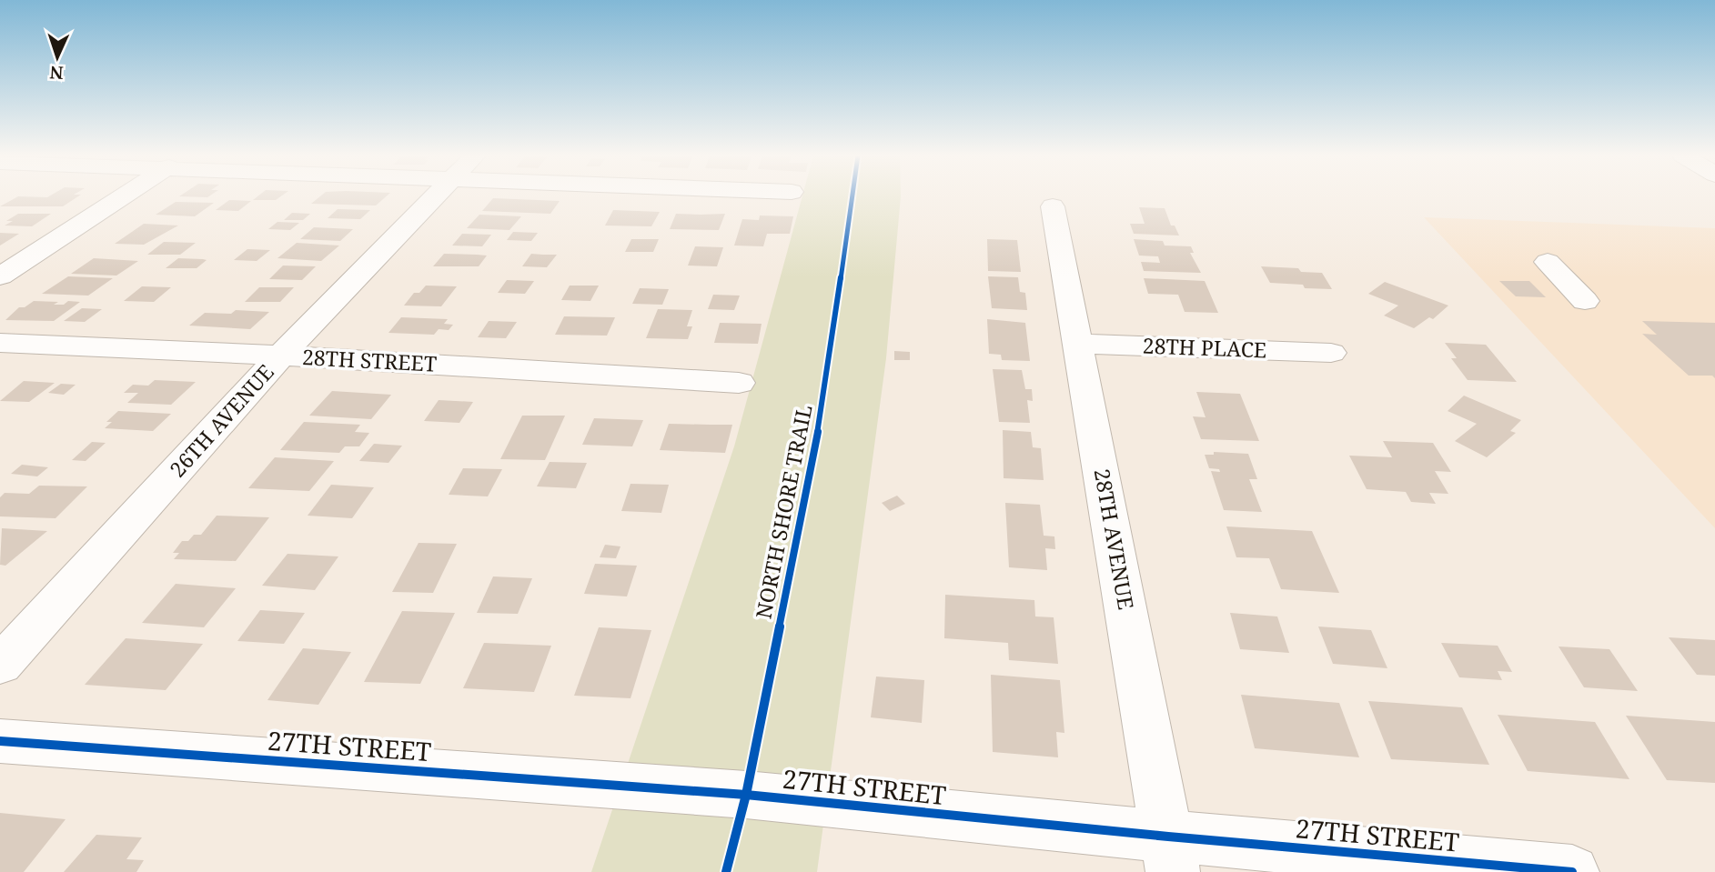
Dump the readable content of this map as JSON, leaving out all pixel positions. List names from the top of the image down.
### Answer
{
  "streets": {
    "street": [
      "28TH PLACE",
      "28TH STREET",
      "26TH AVENUE",
      "28TH AVENUE",
      "27TH STREET"
    ],
    "cycle path": ["NORTH SHORE TRAIL"]
  },
  "crossings": [
    ["28TH PLACE", "28TH AVENUE"],
    ["28TH STREET", "26TH AVENUE"],
    ["28TH AVENUE", "27TH STREET"]
  ],
  "north": "bottom"
}
